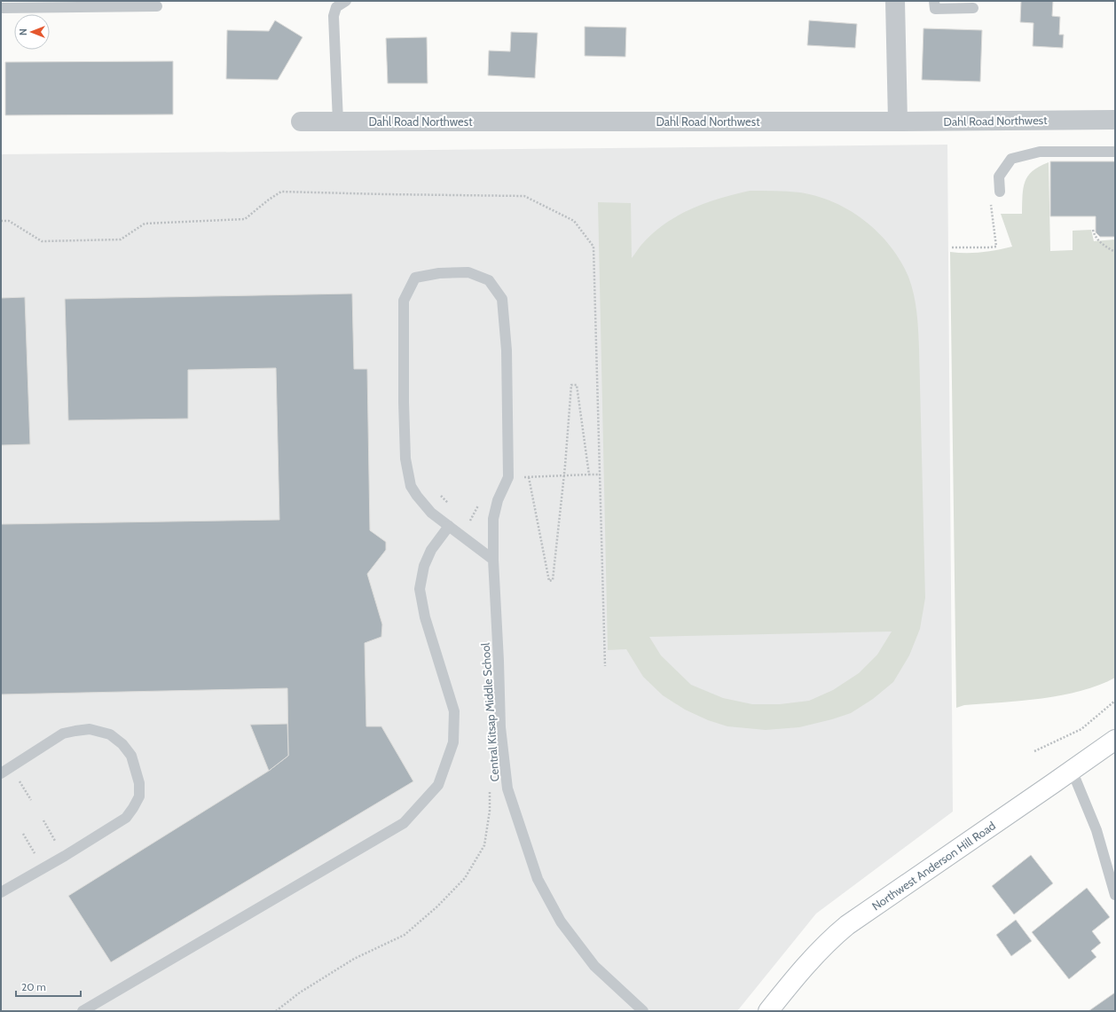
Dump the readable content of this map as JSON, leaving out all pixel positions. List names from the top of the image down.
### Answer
{
  "streets": {
    "main road": ["Northwest Anderson Hill Road"],
    "street": ["Dahl Road Northwest"],
    "lane": ["Central Kitsap Middle School"]
  },
  "scale_bar": "20 m",
  "north": "left"
}
